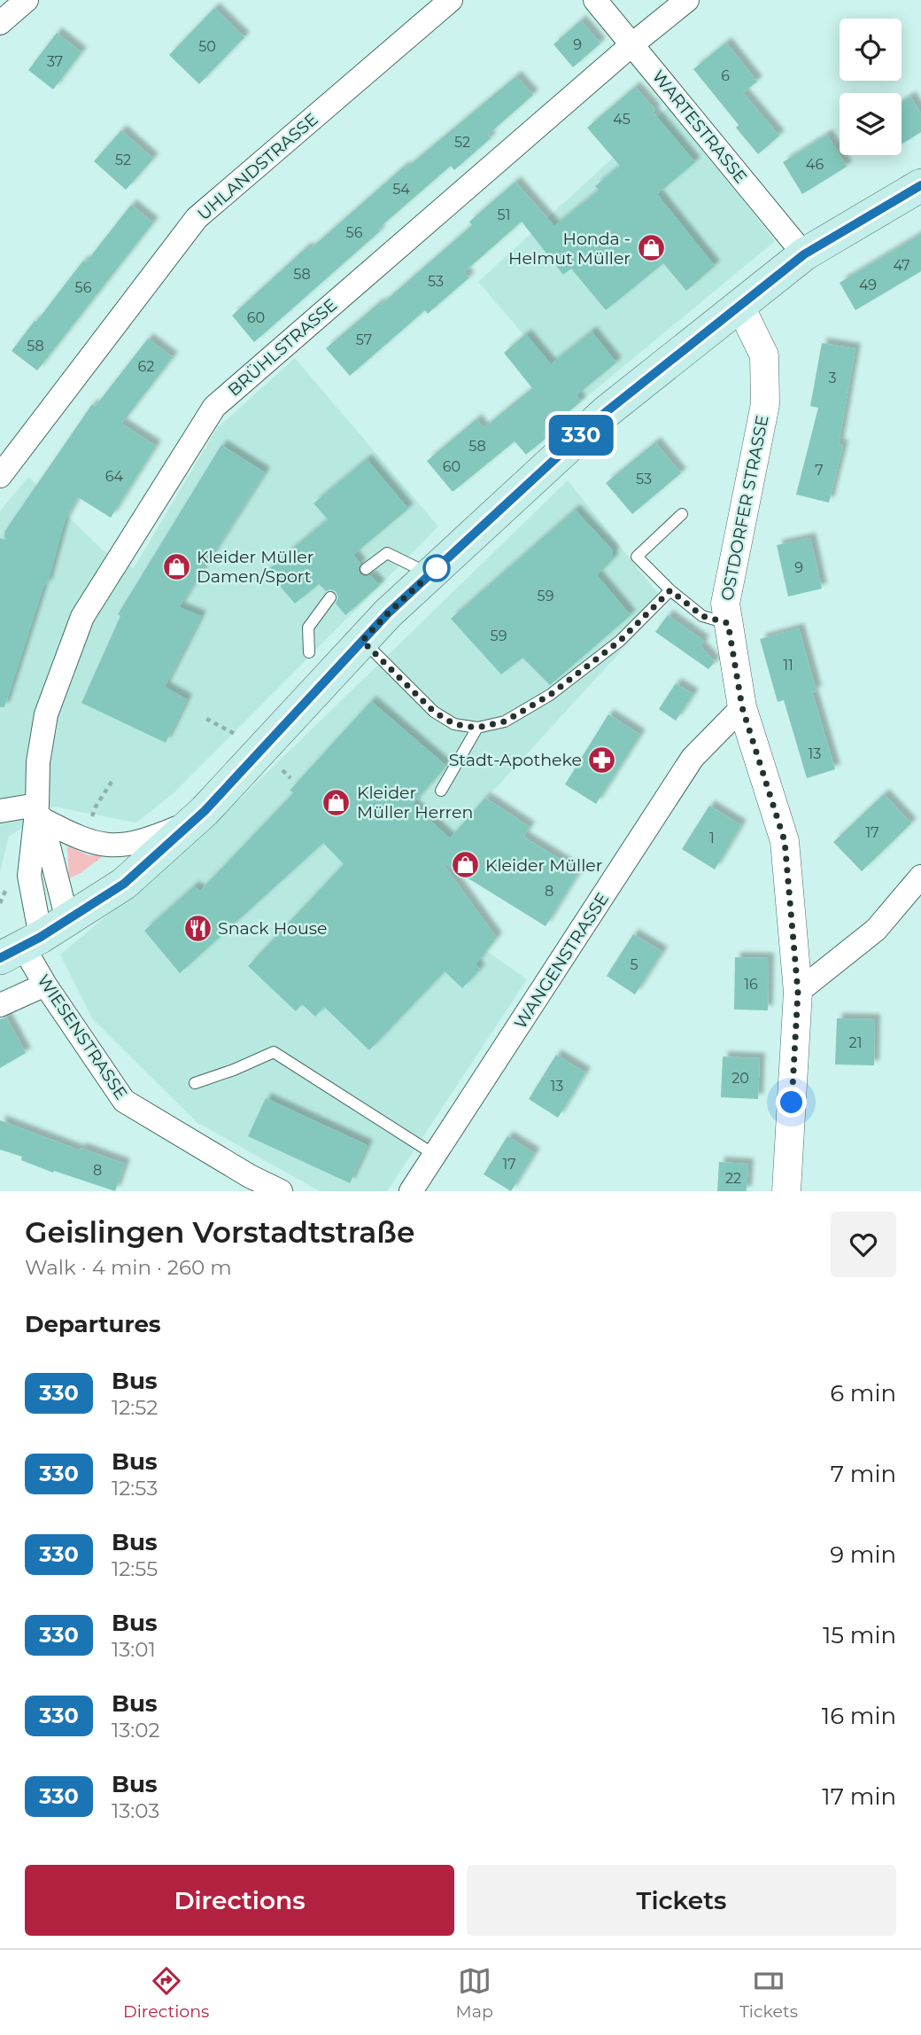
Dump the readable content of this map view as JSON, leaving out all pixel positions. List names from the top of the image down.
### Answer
{
  "streets": {
    "street": [
      "WARTESTRASSE",
      "UHLANDSTRASSE",
      "BRÜHLSTRASSE",
      "OSTDORFER STRASSE",
      "WANGENSTRASSE",
      "WIESENSTRASSE"
    ]
  },
  "crossings": [
    ["WARTESTRASSE", "BRÜHLSTRASSE"],
    ["BRÜHLSTRASSE", "WIESENSTRASSE"],
    ["OSTDORFER STRASSE", "WANGENSTRASSE"]
  ],
  "places": {
    "shop": [
      "Honda - Helmut Müller",
      "Kleider Müller Damen/Sport",
      "Kleider Müller Herren",
      "Kleider Müller"
    ],
    "pharmacy": ["Stadt-Apotheke"],
    "restaurant": ["Snack House"]
  },
  "lines": ["bus line 330"],
  "house_numbers": [
    "9",
    "50",
    "37",
    "6",
    "45",
    "52",
    "52",
    "46",
    "54",
    "51",
    "56",
    "47",
    "58",
    "53",
    "49",
    "56",
    "60",
    "57",
    "58",
    "62",
    "3",
    "58",
    "60",
    "7",
    "64",
    "53",
    "9",
    "59",
    "59",
    "11",
    "13",
    "17",
    "1",
    "8",
    "5",
    "16",
    "21",
    "20",
    "13",
    "17",
    "8",
    "22"
  ],
  "page": {
    "on_map": "330",
    "heading": [
      ["Geislingen Vorstadtstraße", "Walk · 4 min · 260 m"],
      "Departures"
    ],
    "list": [
      {
        "mark": "330",
        "name": "Bus",
        "note": "12:52",
        "value": "6 min"
      },
      {
        "mark": "330",
        "name": "Bus",
        "note": "12:53",
        "value": "7 min"
      },
      {
        "mark": "330",
        "name": "Bus",
        "note": "12:55",
        "value": "9 min"
      },
      {
        "mark": "330",
        "name": "Bus",
        "note": "13:01",
        "value": "15 min"
      },
      {
        "mark": "330",
        "name": "Bus",
        "note": "13:02",
        "value": "16 min"
      },
      {
        "mark": "330",
        "name": "Bus",
        "note": "13:03",
        "value": "17 min"
      }
    ],
    "buttons": ["Directions", "Tickets"],
    "tabs": ["Directions", "Map", "Tickets"]
  }
}
